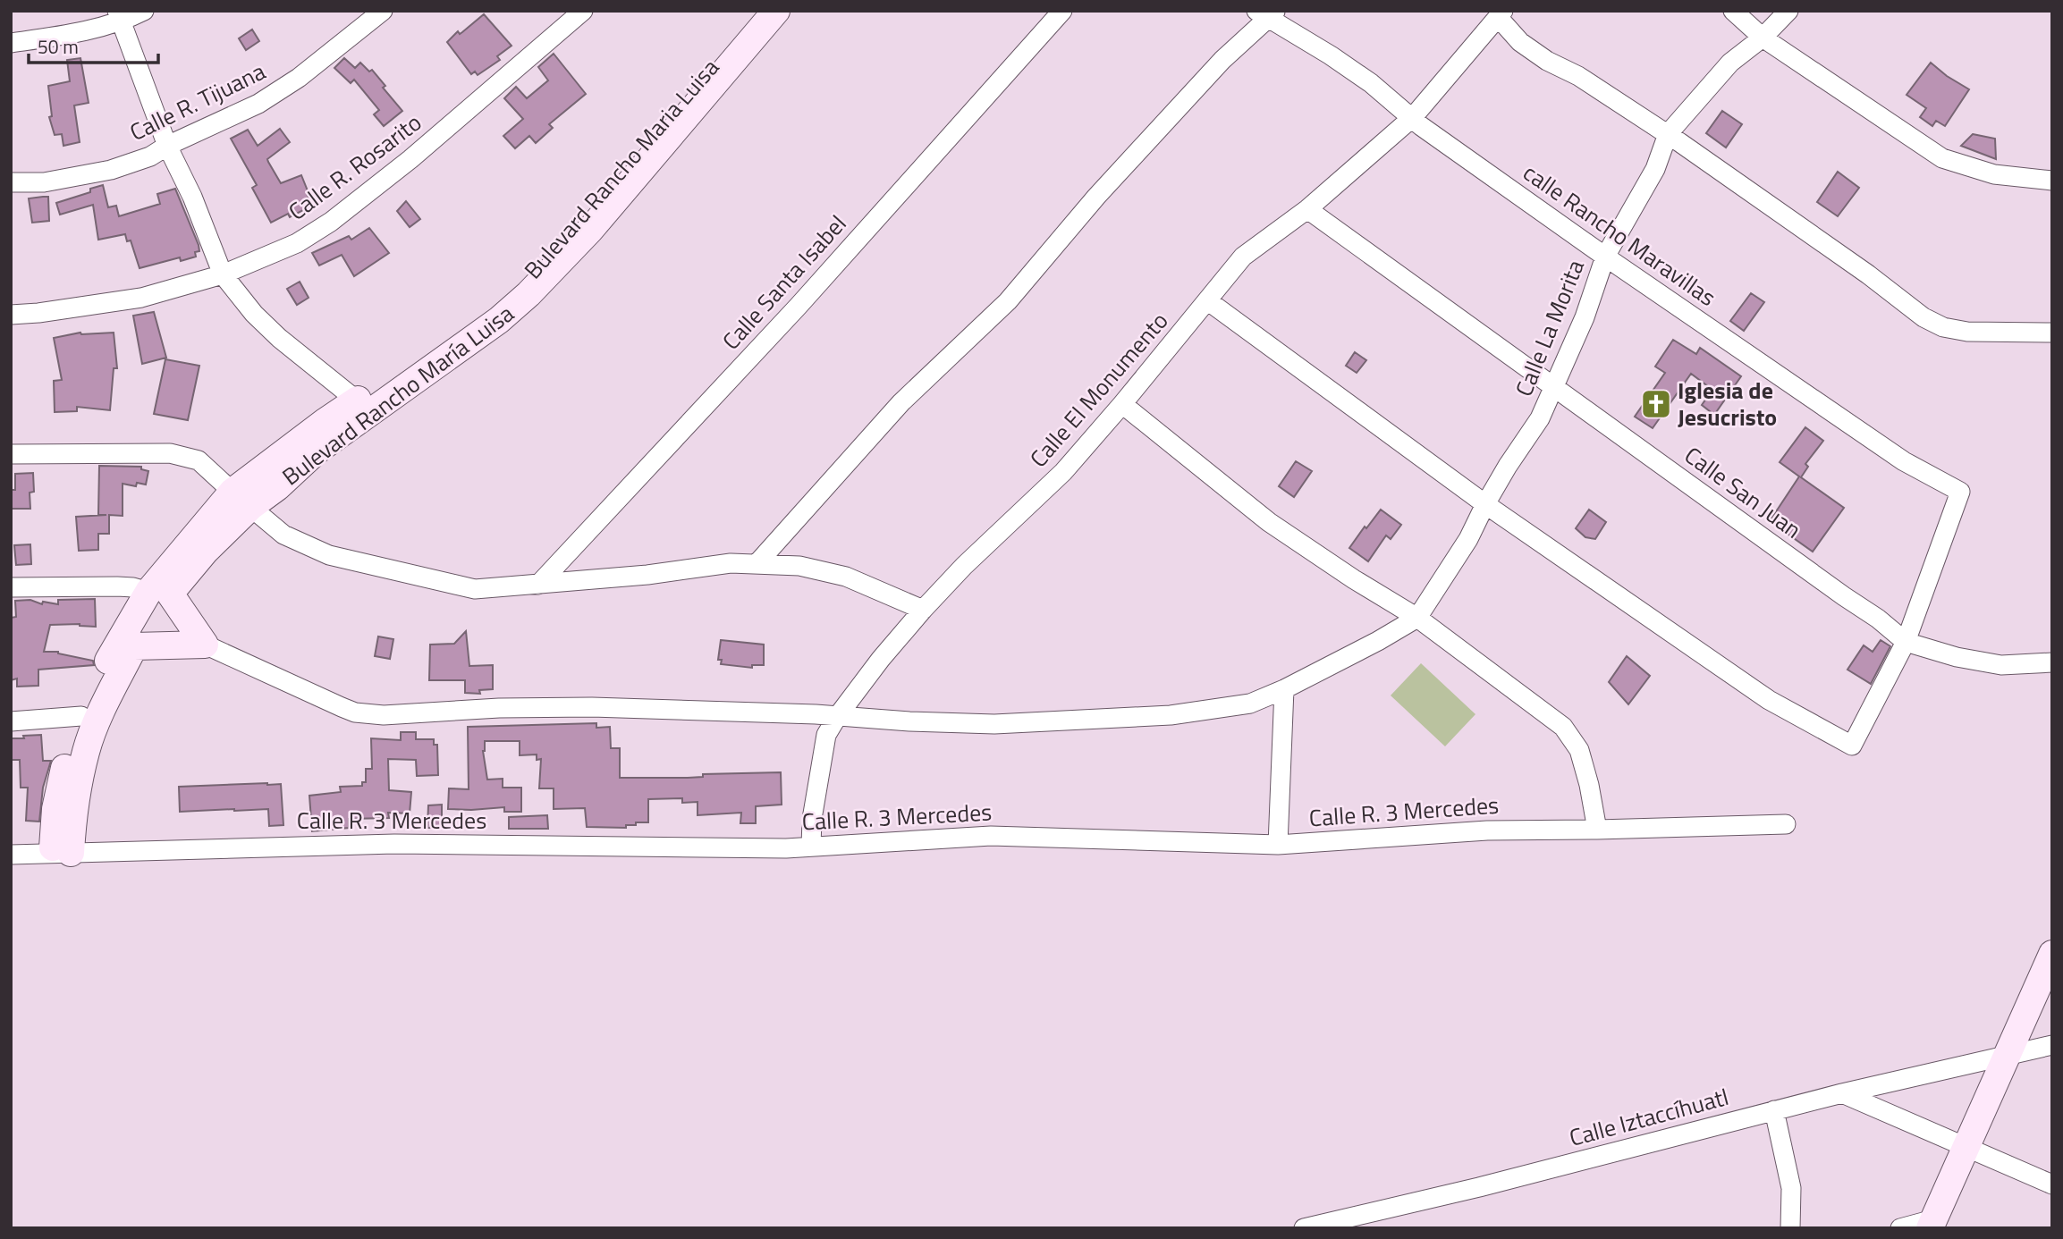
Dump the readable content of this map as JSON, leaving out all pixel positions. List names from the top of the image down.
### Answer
{
  "streets": {
    "street": [
      "Calle R. Tijuana",
      "Calle R. Rosarito",
      "Bulevard Rancho Maria Luisa",
      "calle Rancho Maravillas",
      "Calle Santa Isabel",
      "Calle La Morita",
      "Calle El Monumento",
      "Bulevard Rancho María Luisa",
      "Calle San Juan",
      "Calle R. 3 Mercedes",
      "Calle Iztaccíhuatl"
    ]
  },
  "crossings": [
    ["Bulevard Rancho Maria Luisa", "Bulevard Rancho María Luisa"],
    ["Bulevard Rancho Maria Luisa", "Calle R. 3 Mercedes"],
    ["calle Rancho Maravillas", "Calle La Morita"],
    ["calle Rancho Maravillas", "Calle El Monumento"],
    ["calle Rancho Maravillas", "Calle San Juan"],
    ["Calle La Morita", "Calle San Juan"],
    ["Calle El Monumento", "Calle San Juan"],
    ["Calle El Monumento", "Calle R. 3 Mercedes"]
  ],
  "places": {
    "church": ["Iglesia de Jesucristo"]
  },
  "scale_bar": "50 m"
}
